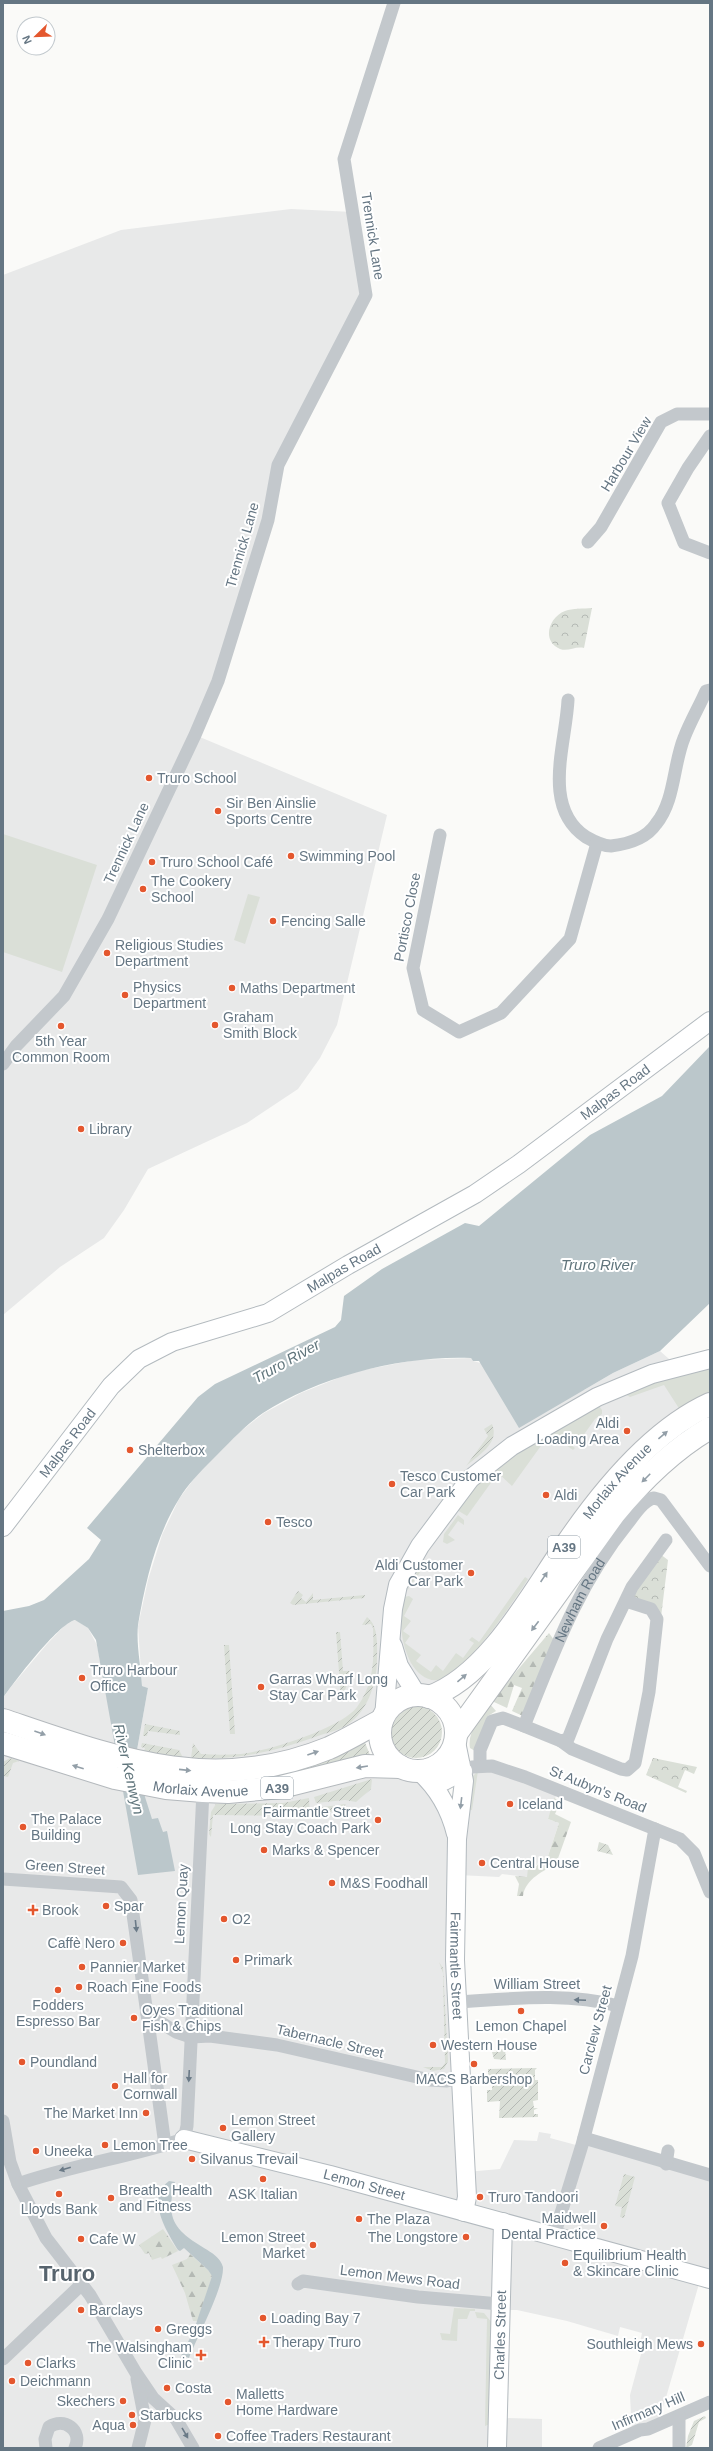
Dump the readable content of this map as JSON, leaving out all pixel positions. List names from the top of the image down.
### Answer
{
  "streets": {
    "highway": ["Morlaix Avenue", "A39"],
    "street": [
      "Trennick Lane",
      "Harbour View",
      "Portisco Close",
      "Malpas Road",
      "Newham Road",
      "St Aubyn's Road",
      "Green Street",
      "Lemon Quay",
      "Fairmantle Street",
      "William Street",
      "Carclew Street",
      "Tabernacle Street",
      "Lemon Street",
      "Lemon Mews Road",
      "Charles Street",
      "Infirmary Hill"
    ]
  },
  "crossings": [
    ["Morlaix Avenue", "A39"],
    ["Morlaix Avenue", "Lemon Quay"],
    ["Morlaix Avenue", "Fairmantle Street"],
    ["A39", "Fairmantle Street"],
    ["St Aubyn's Road", "Fairmantle Street"],
    ["St Aubyn's Road", "Carclew Street"],
    ["Lemon Quay", "Tabernacle Street"],
    ["Lemon Quay", "Lemon Street"],
    ["Fairmantle Street", "William Street"],
    ["Fairmantle Street", "Tabernacle Street"],
    ["Fairmantle Street", "Lemon Street"],
    ["William Street", "Carclew Street"],
    ["Carclew Street", "Lemon Street"],
    ["Lemon Street", "Charles Street"],
    ["Lemon Mews Road", "Charles Street"]
  ],
  "one_way": ["William Street"],
  "districts": ["Truro"],
  "water": ["Truro River", "River Kenwyn"],
  "places": {
    "other": [
      "Truro School",
      "Sir Ben Ainslie Sports Centre",
      "Swimming Pool",
      "Truro School Café",
      "The Cookery School",
      "Fencing Salle",
      "Religious Studies Department",
      "Maths Department",
      "Physics Department",
      "Graham Smith Block",
      "5th Year Common Room",
      "Library",
      "Aldi Loading Area",
      "Shelterbox",
      "Tesco Customer Car Park",
      "Aldi",
      "Tesco",
      "Aldi Customer Car Park",
      "Truro Harbour Office",
      "Garras Wharf Long Stay Car Park",
      "Iceland",
      "Fairmantle Street Long Stay Coach Park",
      "The Palace Building",
      "Marks & Spencer",
      "Central House",
      "M&S Foodhall",
      "Spar",
      "O2",
      "Caffè Nero",
      "Primark",
      "Pannier Market",
      "Roach Fine Foods",
      "Fodders Espresso Bar",
      "Lemon Chapel",
      "Oyes Traditional Fish & Chips",
      "Western House",
      "Poundland",
      "MACS Barbershop",
      "Hall for Cornwall",
      "The Market Inn",
      "Lemon Street Gallery",
      "Lemon Tree",
      "Uneeka",
      "Silvanus Trevail",
      "ASK Italian",
      "Lloyds Bank",
      "Truro Tandoori",
      "Breathe Health and Fitness",
      "The Plaza",
      "Maidwell Dental Practice",
      "The Longstore",
      "Cafe W",
      "Lemon Street Market",
      "Equilibrium Health & Skincare Clinic",
      "Barclays",
      "Loading Bay 7",
      "Greggs",
      "Southleigh Mews",
      "Clarks",
      "Deichmann",
      "Costa",
      "Skechers",
      "Malletts Home Hardware",
      "Starbucks",
      "Aqua",
      "Coffee Traders Restaurant"
    ],
    "health": ["Brook", "Therapy Truro", "The Walsingham Clinic"]
  },
  "north": "bottom left"
}
